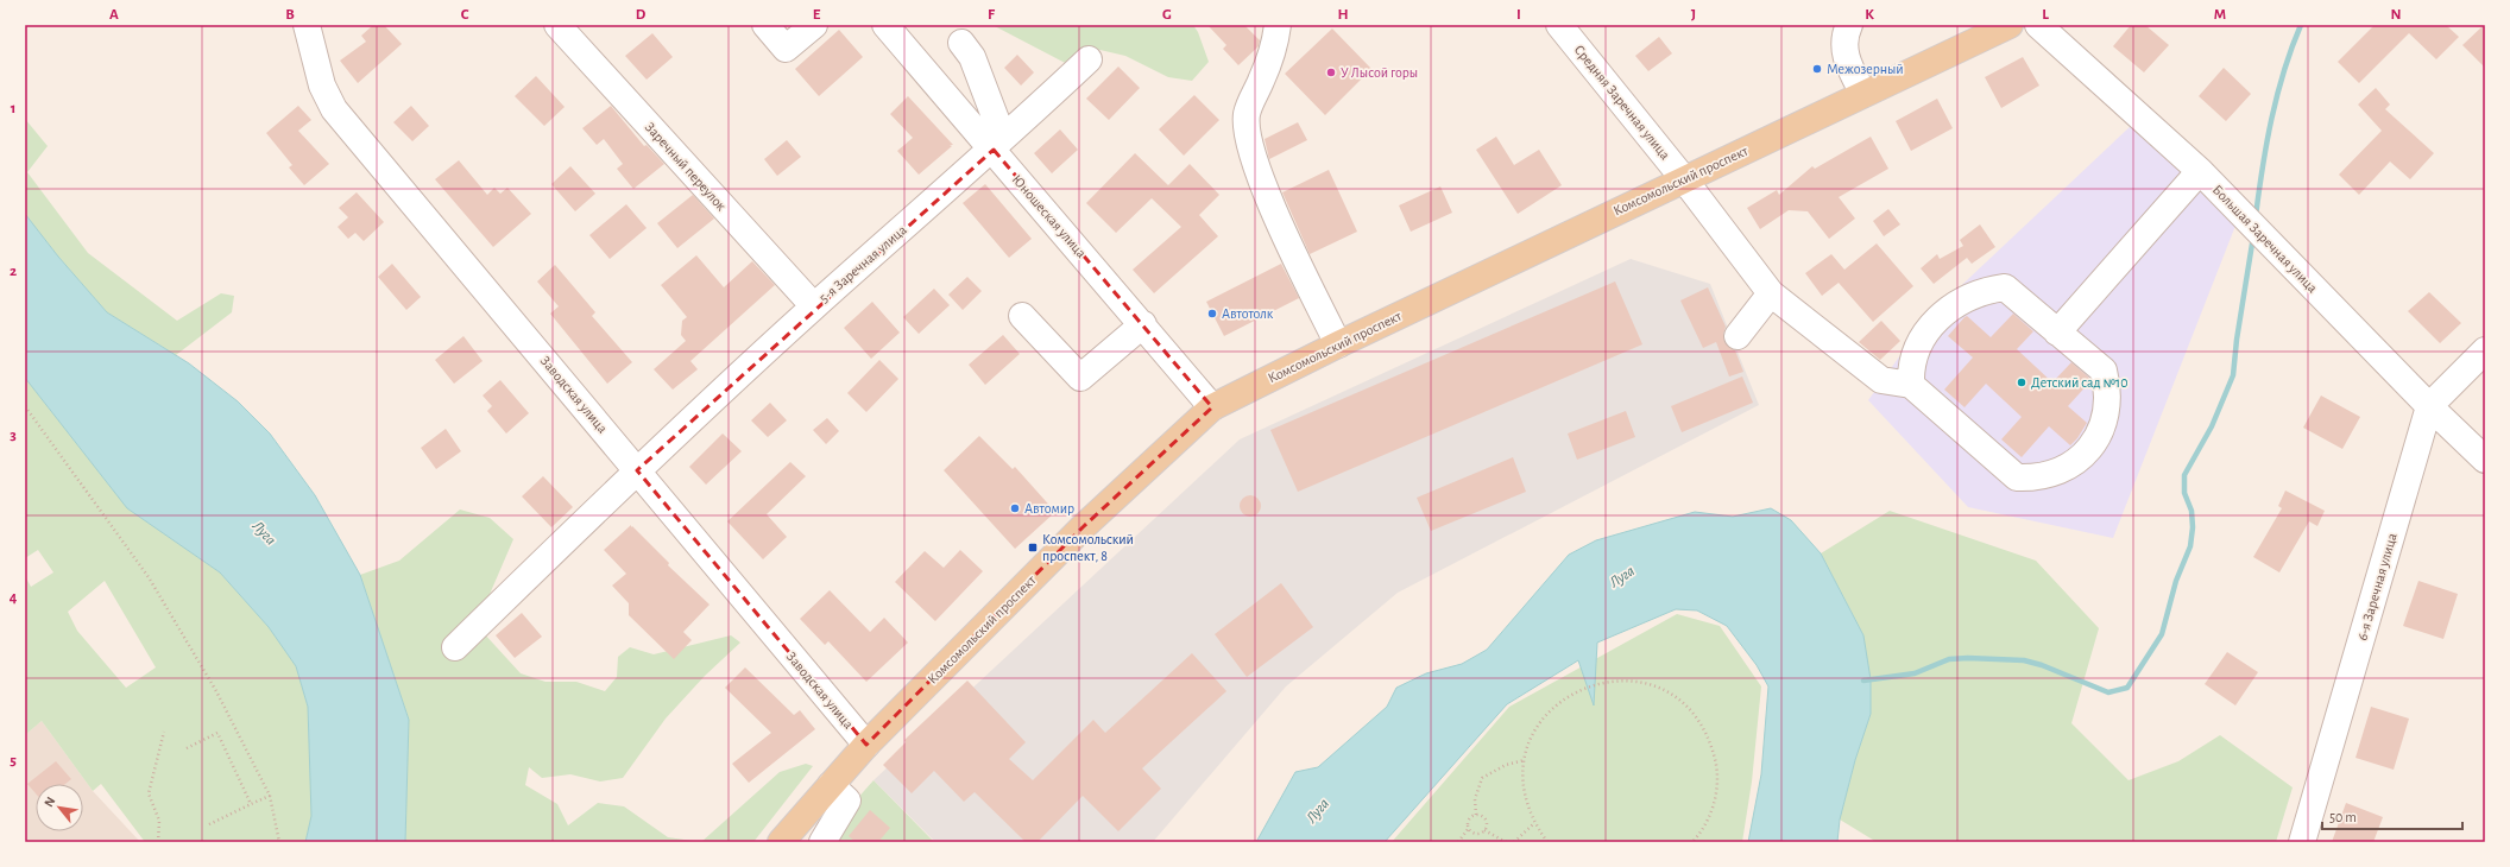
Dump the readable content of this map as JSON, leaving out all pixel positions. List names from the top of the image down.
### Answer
{
  "streets": {
    "main road": ["Комсомольский проспект"],
    "street": [
      "Средняя Заречная улица",
      "Заречный переулок",
      "Юношеская улица",
      "Большая Заречная улица",
      "5-я Заречная улица",
      "Заводская улица",
      "6-я Заречная улица"
    ]
  },
  "crossings": [
    ["Средняя Заречная улица", "Комсомольский проспект"],
    ["Заречный переулок", "5-я Заречная улица"],
    ["Комсомольский проспект", "Юношеская улица"],
    ["Комсомольский проспект", "Заводская улица"],
    ["Юношеская улица", "5-я Заречная улица"],
    ["Большая Заречная улица", "6-я Заречная улица"],
    ["5-я Заречная улица", "Заводская улица"]
  ],
  "water": ["Луга"],
  "places": {
    "other": [
      "Межозерный",
      "У Лысой горы",
      "Автотолк",
      "Детский сад №10",
      "Автомир"
    ],
    "transit": ["Комсомольский проспект, 8"]
  },
  "scale_bar": "50 m",
  "north": "top left",
  "grid": {
    "columns": [
      "A",
      "B",
      "C",
      "D",
      "E",
      "F",
      "G",
      "H",
      "I",
      "J",
      "K",
      "L",
      "M",
      "N"
    ],
    "rows": [
      "1",
      "2",
      "3",
      "4",
      "5"
    ]
  }
}
